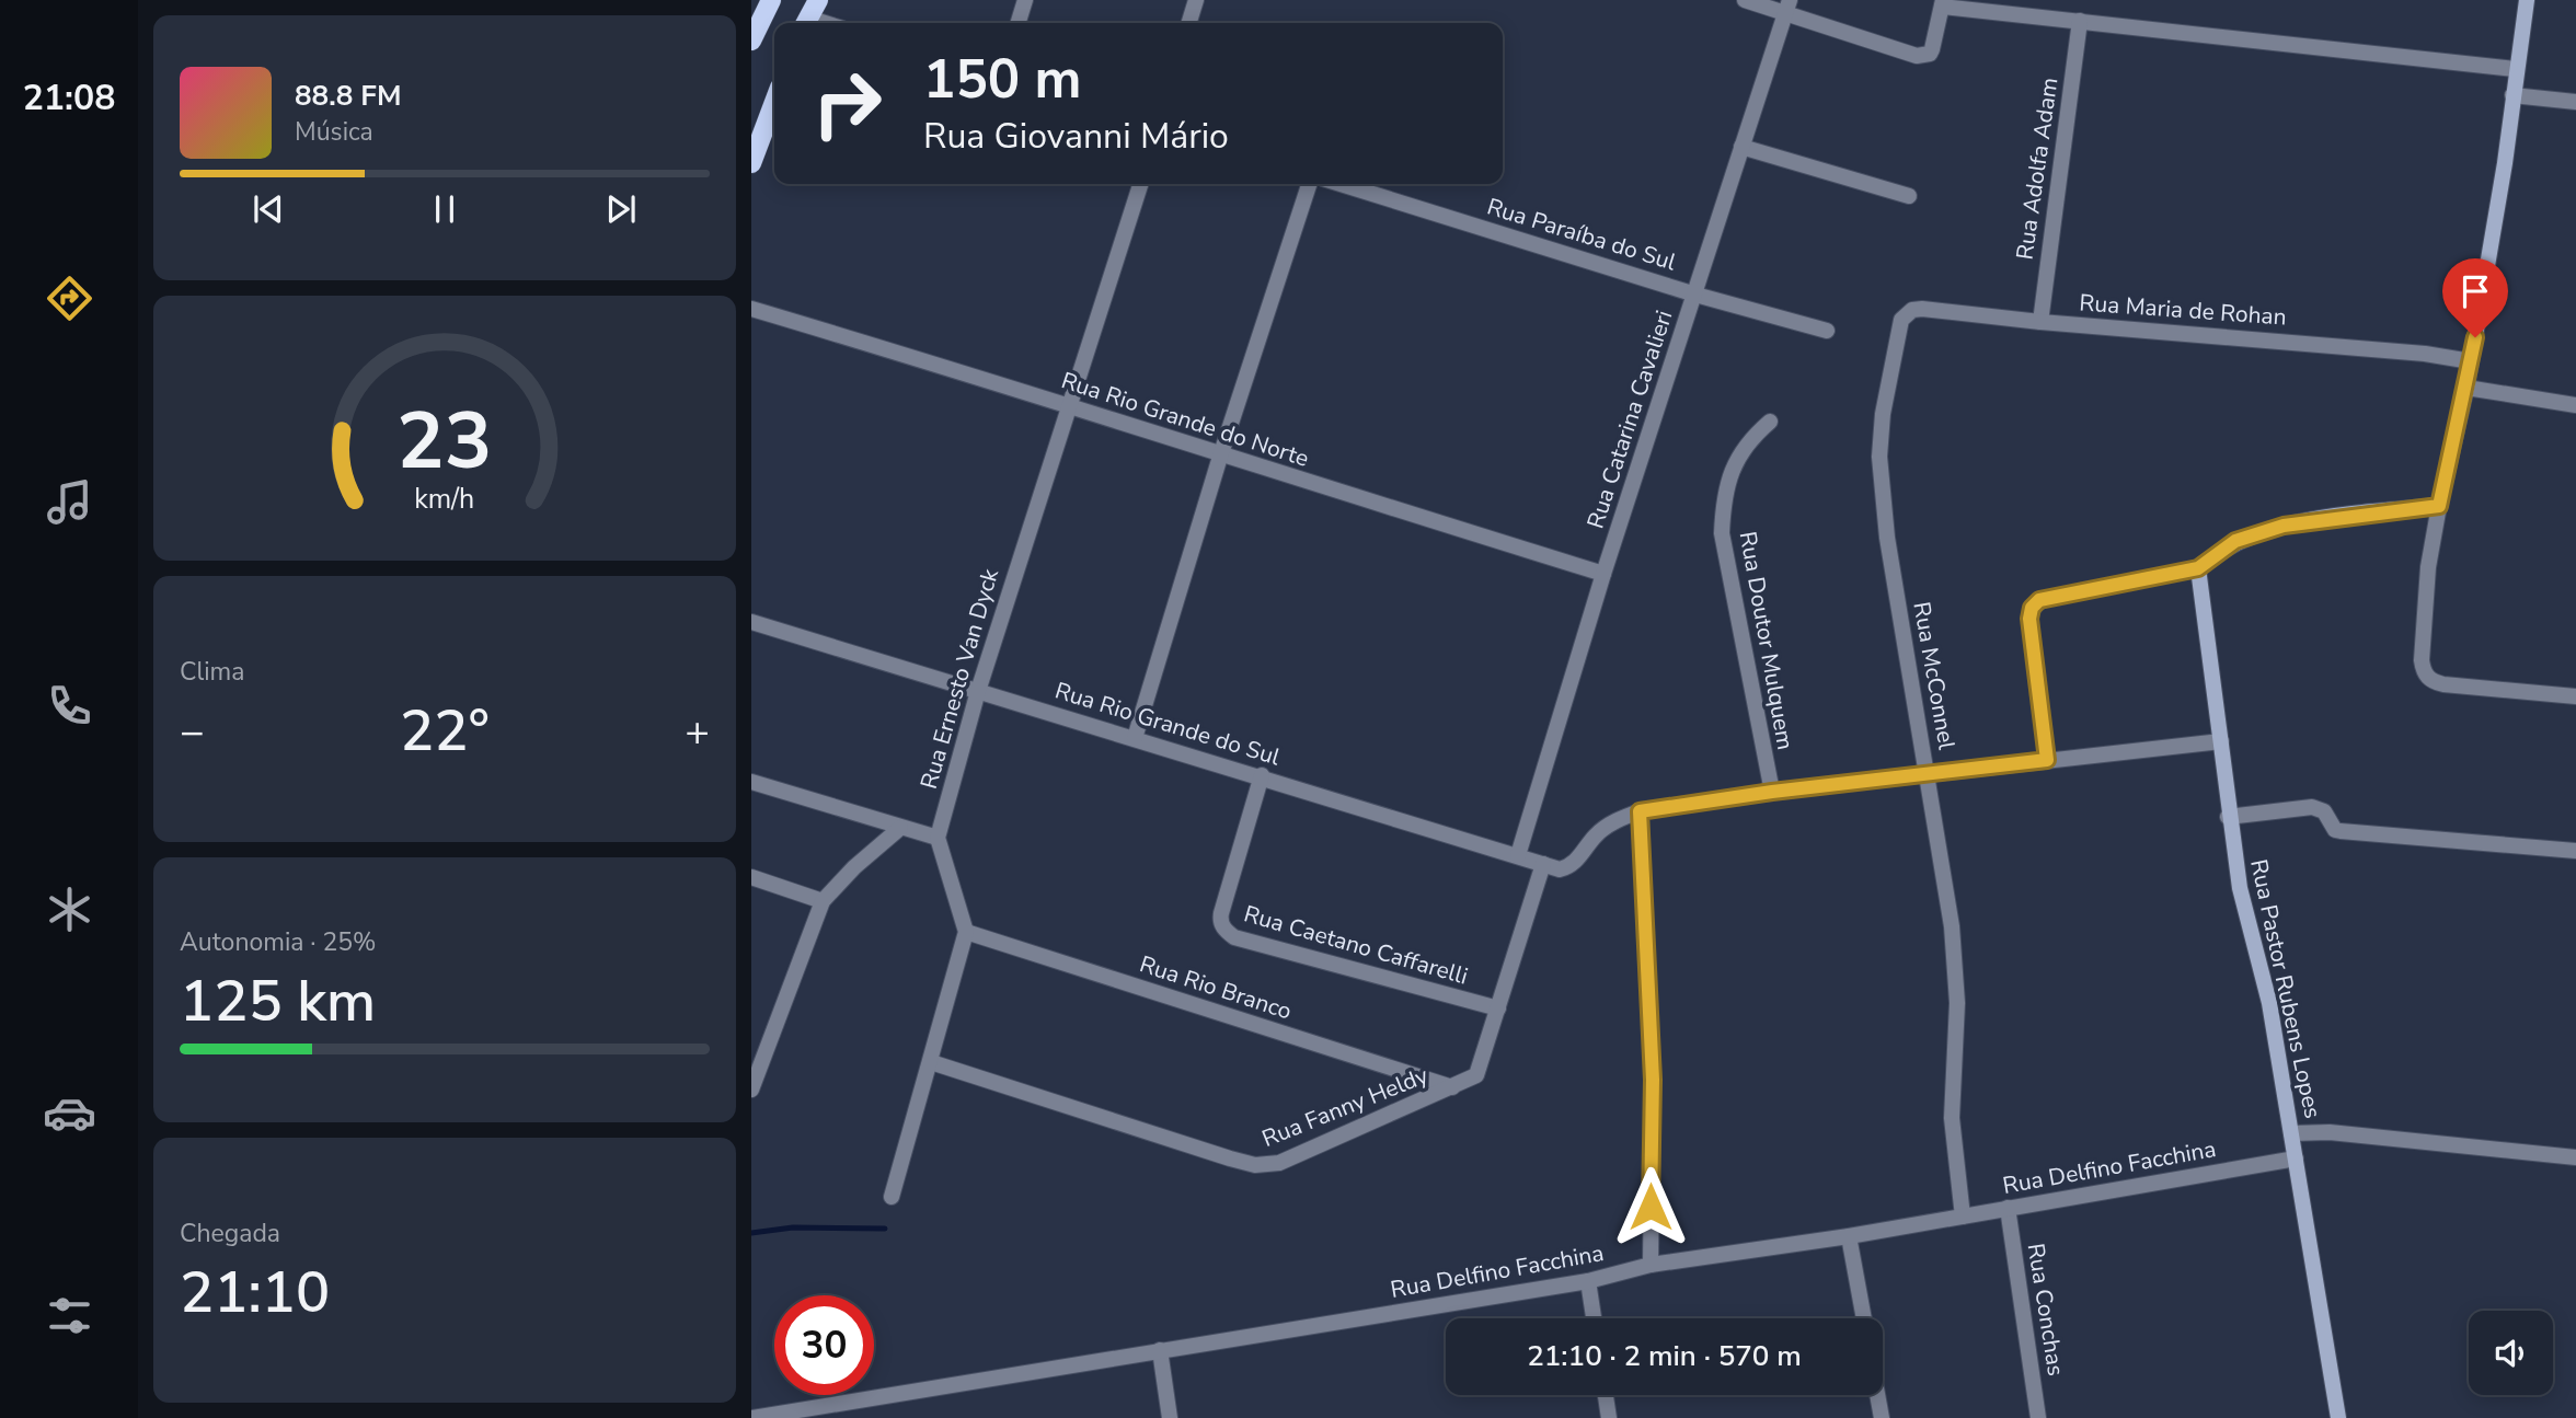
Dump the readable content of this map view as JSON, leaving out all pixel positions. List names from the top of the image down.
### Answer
{
  "streets": {
    "street": [
      "Rua Adolfa Adam",
      "Rua Paraíba do Sul",
      "Rua Maria de Rohan",
      "Rua Rio Grande do Norte",
      "Rua Catarina Cavalieri",
      "Rua Doutor Mulquem",
      "Rua McConnel",
      "Rua Ernesto Van Dyck",
      "Rua Rio Grande do Sul",
      "Rua Caetano Caffarelli",
      "Rua Rio Branco",
      "Rua Pastor Rubens Lopes",
      "Rua Fanny Heldy",
      "Rua Delfino Facchina",
      "Rua Conchas"
    ]
  },
  "crossings": [
    ["Rua Adolfa Adam", "Rua Maria de Rohan"],
    ["Rua Paraíba do Sul", "Rua Catarina Cavalieri"],
    ["Rua Maria de Rohan", "Rua McConnel"],
    ["Rua Rio Grande do Norte", "Rua Catarina Cavalieri"],
    ["Rua Rio Grande do Norte", "Rua Ernesto Van Dyck"],
    ["Rua Catarina Cavalieri", "Rua Rio Grande do Sul"],
    ["Rua McConnel", "Rua Delfino Facchina"],
    ["Rua Ernesto Van Dyck", "Rua Rio Grande do Sul"],
    ["Rua Rio Grande do Sul", "Rua Caetano Caffarelli"],
    ["Rua Rio Grande do Sul", "Rua Fanny Heldy"],
    ["Rua Caetano Caffarelli", "Rua Fanny Heldy"],
    ["Rua Rio Branco", "Rua Fanny Heldy"],
    ["Rua Pastor Rubens Lopes", "Rua Delfino Facchina"],
    ["Rua Delfino Facchina", "Rua Conchas"]
  ],
  "page": {
    "tabs": "21:08",
    "turn": ["150 m", "Rua Giovanni Mário"],
    "song": ["88.8 FM", "Música"],
    "tile": [
      "Clima",
      ["Autonomia · 25%", "125 km"],
      ["Chegada", "21:10"]
    ],
    "heat": ["−", "22°", "+"],
    "limit": "30",
    "trip": "21:10 · 2 min · 570 m",
    "gauge": ["23", "km/h"]
  }
}
